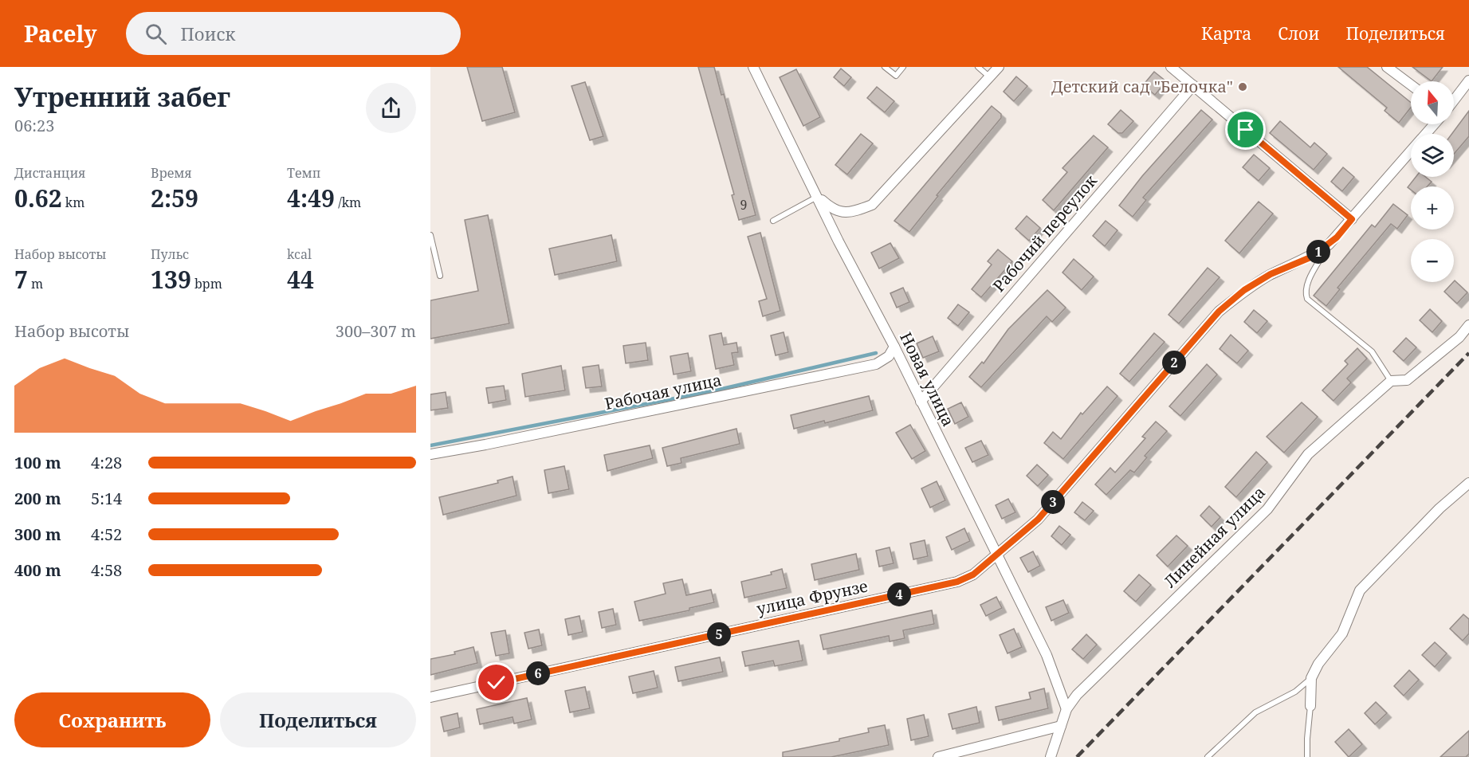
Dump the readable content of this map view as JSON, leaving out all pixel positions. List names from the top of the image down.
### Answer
{
  "streets": {
    "street": [
      "Рабочий переулок",
      "Новая улица",
      "Рабочая улица",
      "Линейная улица",
      "улица Фрунзе"
    ]
  },
  "crossings": [
    ["Рабочий переулок", "Новая улица"],
    ["Новая улица", "Рабочая улица"],
    ["Новая улица", "Линейная улица"],
    ["Новая улица", "улица Фрунзе"]
  ],
  "places": ["Детский сад \"Белочка\""],
  "house_numbers": ["9"],
  "north": "top",
  "page": {
    "header": "Pacely",
    "search": "Поиск",
    "nav": ["Карта", "Слои", "Поделиться"],
    "heading": ["Утренний забег", "06:23"],
    "map_buttons": ["+", "−"],
    "stats": [
      ["Дистанция", "0.62 km"],
      ["Время", "2:59"],
      ["Темп", "4:49 /km"],
      ["Набор высоты", "7 m"],
      ["Пульс", "139 bpm"],
      ["kcal", "44"]
    ],
    "pins": [
      "1",
      "2",
      "3",
      "4",
      "5",
      "6"
    ],
    "chart": ["Набор высоты", "300–307 m"],
    "list": [
      {
        "name": "100 m",
        "note": "4:28"
      },
      {
        "name": "200 m",
        "note": "5:14"
      },
      {
        "name": "300 m",
        "note": "4:52"
      },
      {
        "name": "400 m",
        "note": "4:58"
      }
    ],
    "buttons": ["Сохранить", "Поделиться"]
  }
}
